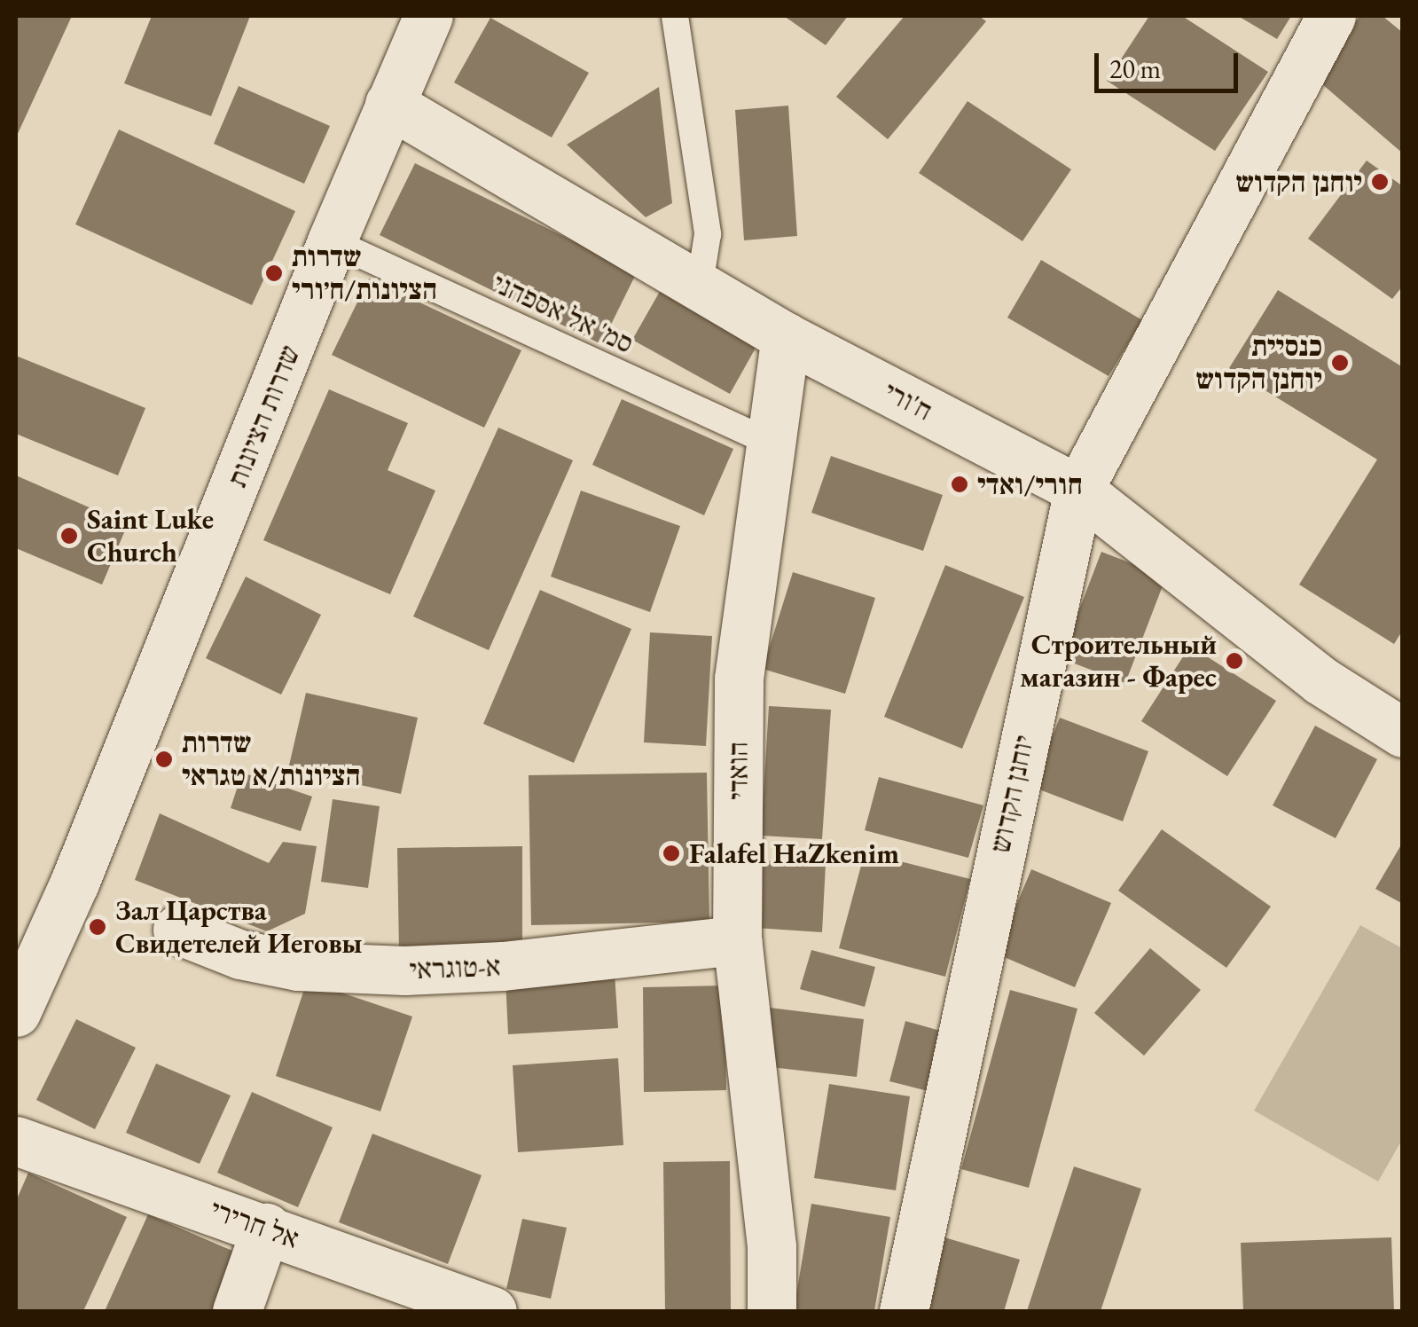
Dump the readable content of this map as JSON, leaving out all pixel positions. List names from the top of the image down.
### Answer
{
  "streets": {
    "street": [
      "ח'ורי",
      "שדרות הציונות",
      "הואדי",
      "יוחנן הקדוש",
      "א-טוגראי",
      "אל חרירי"
    ],
    "lane": ["סמ' אל אספהני"]
  },
  "crossings": [
    ["סמ' אל אספהני", "שדרות הציונות"],
    ["סמ' אל אספהני", "הואדי"],
    ["ח'ורי", "שדרות הציונות"],
    ["ח'ורי", "הואדי"],
    ["ח'ורי", "יוחנן הקדוש"],
    ["הואדי", "א-טוגראי"]
  ],
  "places": [
    "יוחנן הקדוש",
    "שדרות הציונות/ח׳ורי",
    "כנסיית יוחנן הקדוש",
    "חורי/ואדי",
    "Saint Luke Church",
    "Строительный магазин - Фарес",
    "שדרות הציונות/א טגראי",
    "Falafel HaZkenim",
    "Зал Царства Свидетелей Иеговы"
  ],
  "scale_bar": "20 m"
}
